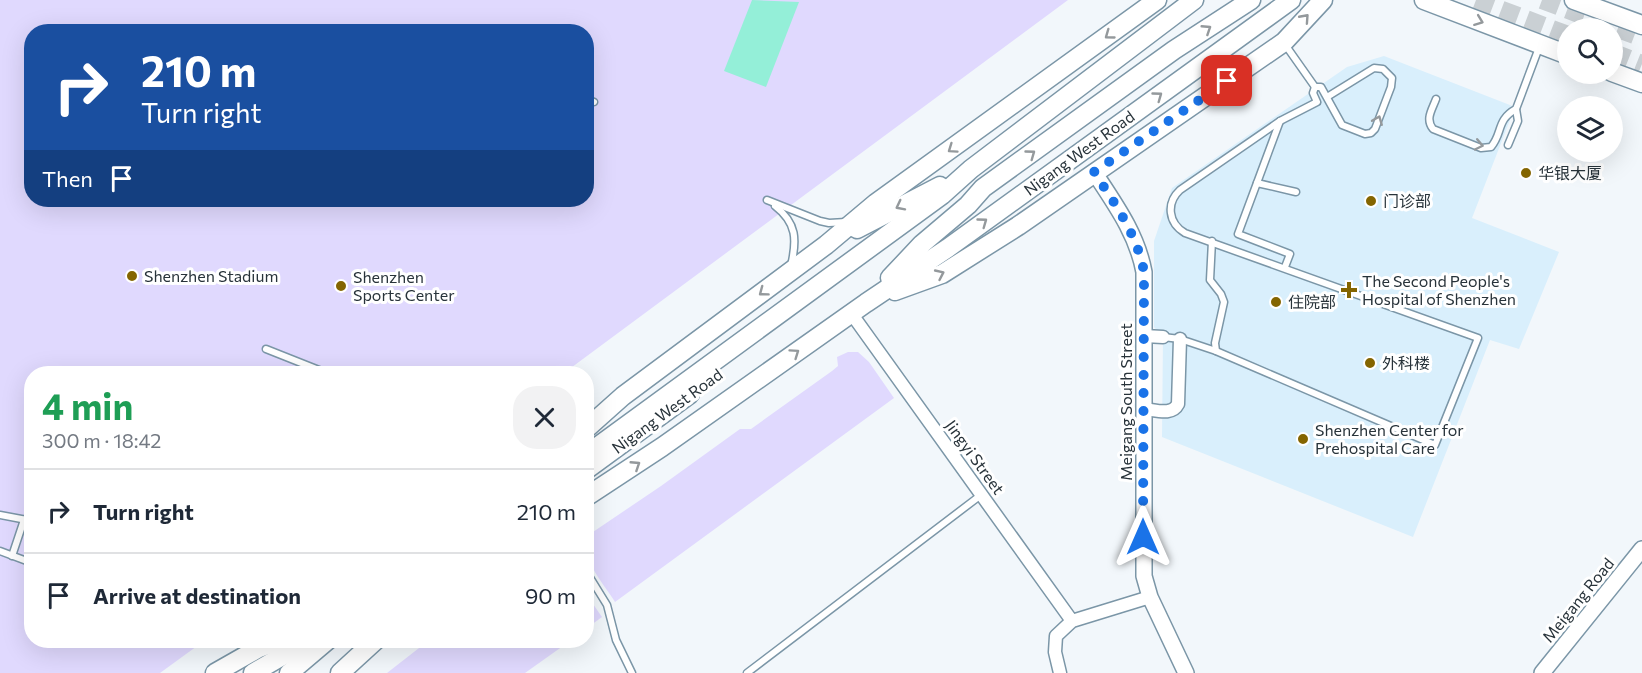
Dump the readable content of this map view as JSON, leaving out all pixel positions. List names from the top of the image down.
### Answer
{
  "streets": {
    "main road": ["Nigang West Road"],
    "street": ["Meigang South Street", "Jingyi Street", "Meigang Road"]
  },
  "crossings": [
    ["Nigang West Road", "Jingyi Street"]
  ],
  "places": {
    "other": [
      "华银大厦",
      "门诊部",
      "Shenzhen Stadium",
      "Shenzhen Sports Center",
      "住院部",
      "外科楼",
      "Shenzhen Center for Prehospital Care"
    ],
    "health": ["The Second People's Hospital of Shenzhen"]
  },
  "page": {
    "turn": ["210 m", "Turn right"],
    "then": "Then",
    "heading": ["4 min", "300 m · 18:42"],
    "list": [
      {
        "name": "Turn right",
        "value": "210 m"
      },
      {
        "name": "Arrive at destination",
        "value": "90 m"
      }
    ]
  }
}
